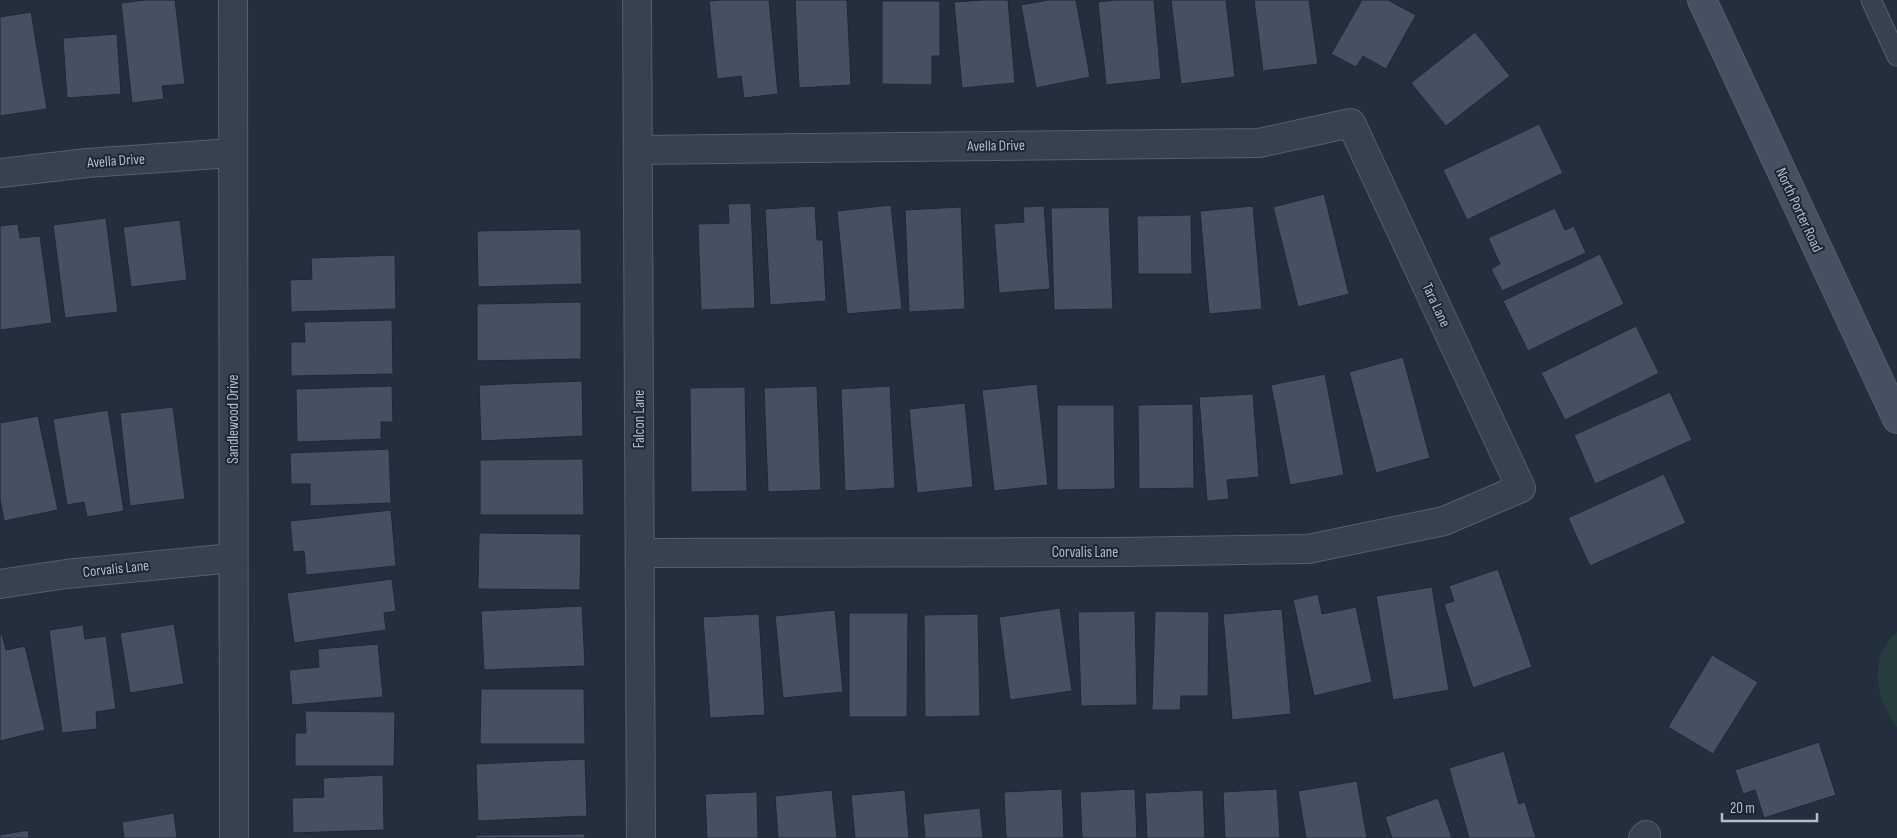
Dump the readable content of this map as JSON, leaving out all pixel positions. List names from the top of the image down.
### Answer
{
  "streets": {
    "street": [
      "Avella Drive",
      "North Porter Road",
      "Tara Lane",
      "Sandlewood Drive",
      "Falcon Lane",
      "Corvalis Lane"
    ]
  },
  "crossings": [
    ["Avella Drive", "Tara Lane"],
    ["Avella Drive", "Sandlewood Drive"],
    ["Avella Drive", "Falcon Lane"],
    ["Tara Lane", "Corvalis Lane"],
    ["Sandlewood Drive", "Corvalis Lane"],
    ["Falcon Lane", "Corvalis Lane"]
  ],
  "scale_bar": "20 m"
}
